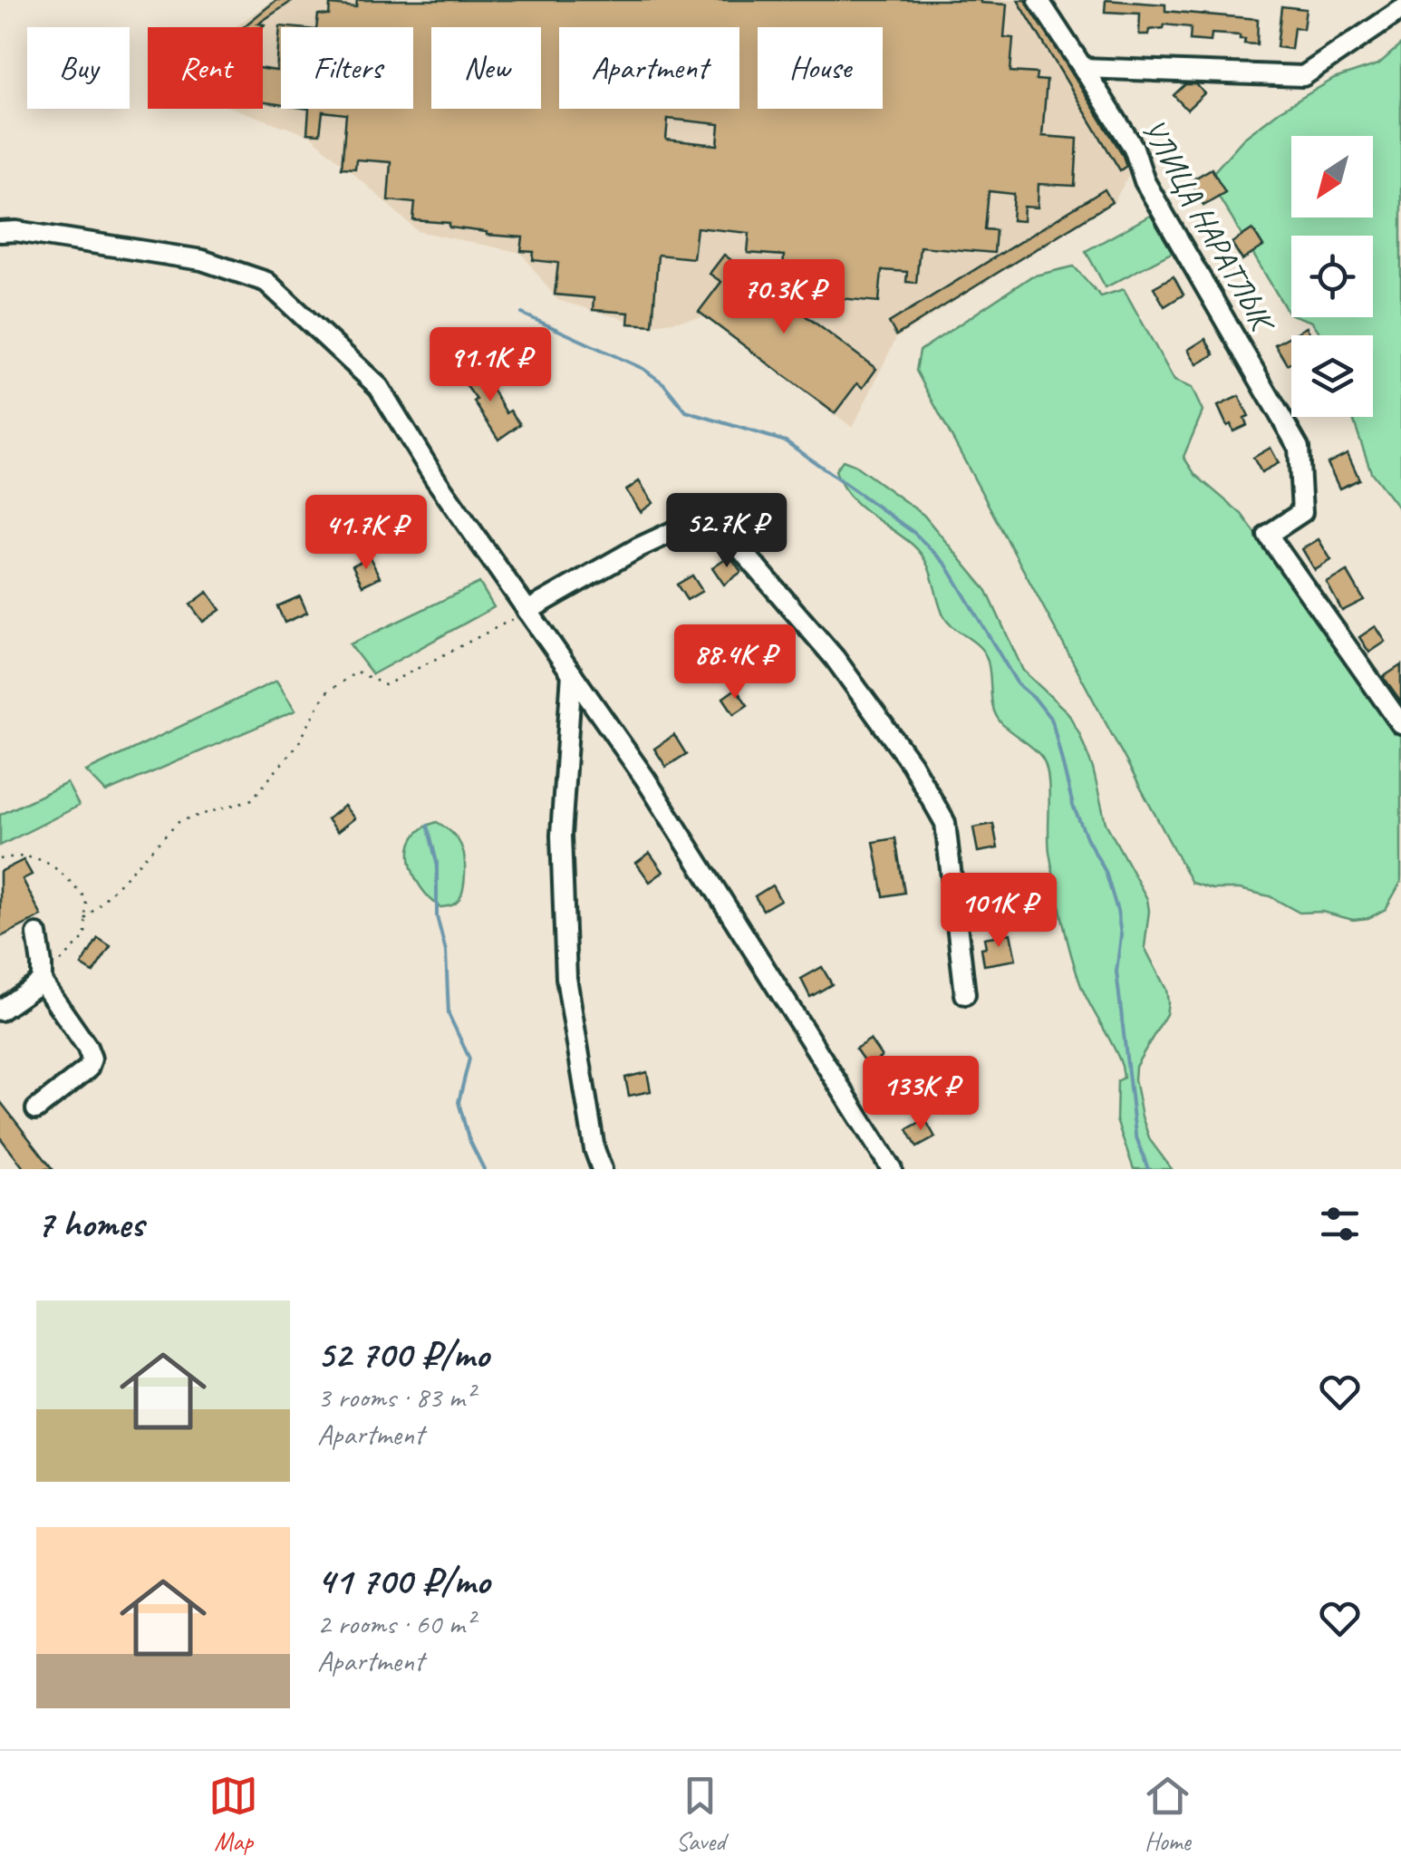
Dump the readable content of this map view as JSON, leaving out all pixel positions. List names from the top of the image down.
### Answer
{
  "streets": {
    "street": ["УЛИЦА НАРАТЛЫК"]
  },
  "north": "bottom left",
  "page": {
    "chip": [
      "Buy",
      "Rent",
      "Filters",
      "New",
      "Apartment",
      "House"
    ],
    "price": [
      "70.3K ₽",
      "91.1K ₽",
      "52.7K ₽",
      "41.7K ₽",
      "88.4K ₽",
      "101K ₽",
      "133K ₽"
    ],
    "heading": "7 homes",
    "list": [
      {
        "name": "52 700 ₽/mo",
        "note": "3 rooms · 83 m² · Apartment"
      },
      {
        "name": "41 700 ₽/mo",
        "note": "2 rooms · 60 m² · Apartment"
      }
    ],
    "tabs": ["Map", "Saved", "Home"]
  }
}
